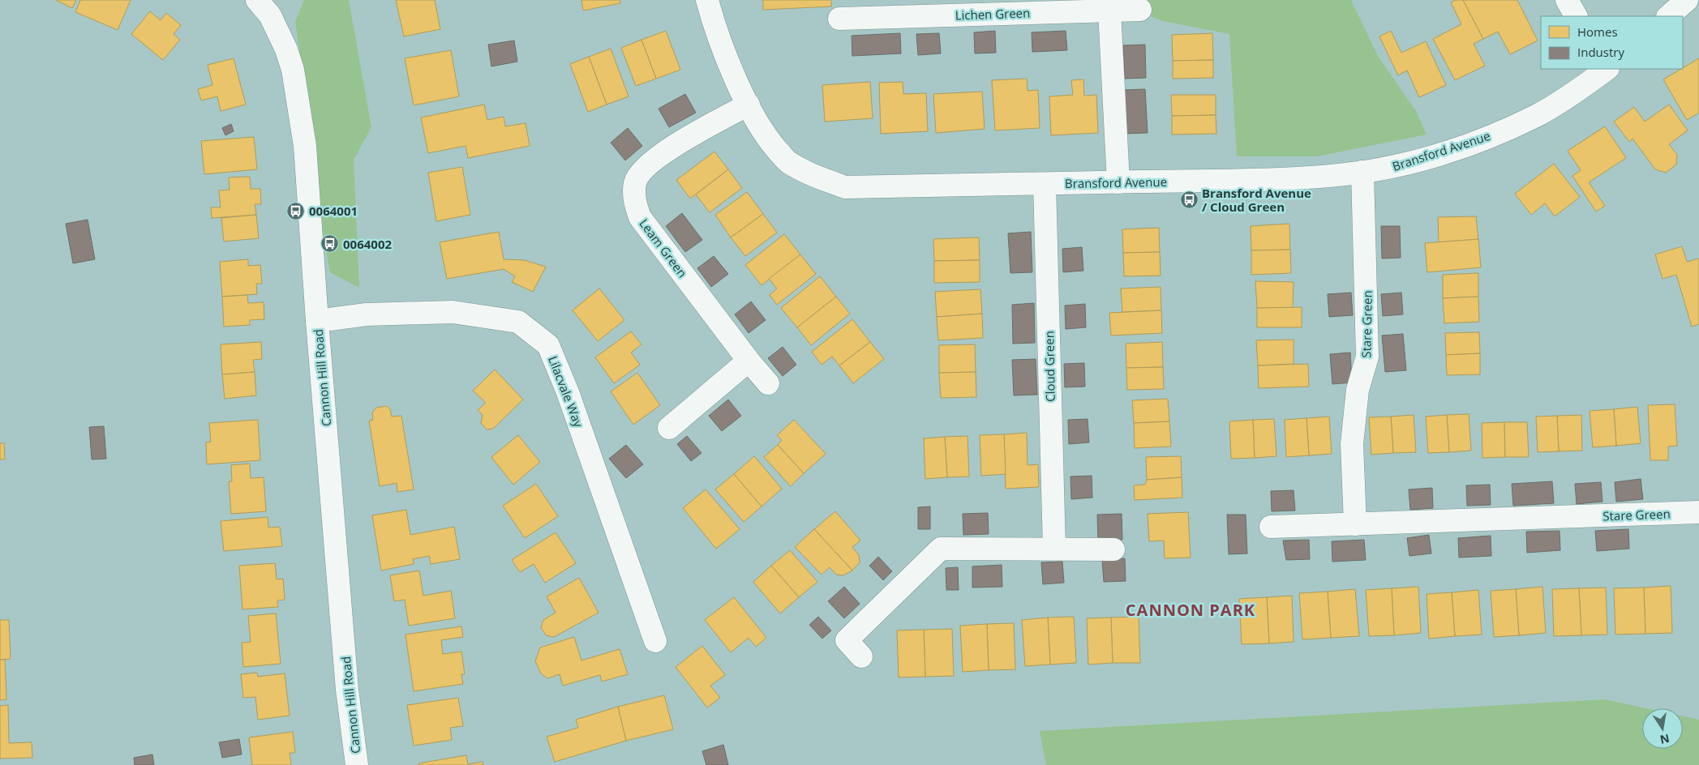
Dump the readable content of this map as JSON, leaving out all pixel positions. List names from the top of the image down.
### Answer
{
  "streets": {
    "street": [
      "Lichen Green",
      "Bransford Avenue",
      "Leam Green",
      "Stare Green",
      "Cloud Green",
      "Cannon Hill Road",
      "Lilacvale Way"
    ]
  },
  "crossings": [
    ["Bransford Avenue", "Leam Green"],
    ["Bransford Avenue", "Stare Green"],
    ["Bransford Avenue", "Cloud Green"],
    ["Cannon Hill Road", "Lilacvale Way"]
  ],
  "districts": ["CANNON PARK"],
  "places": {
    "bus stop": ["Bransford Avenue / Cloud Green", "0064001", "0064002"]
  },
  "legend": ["Homes", "Industry"],
  "north": "bottom"
}
